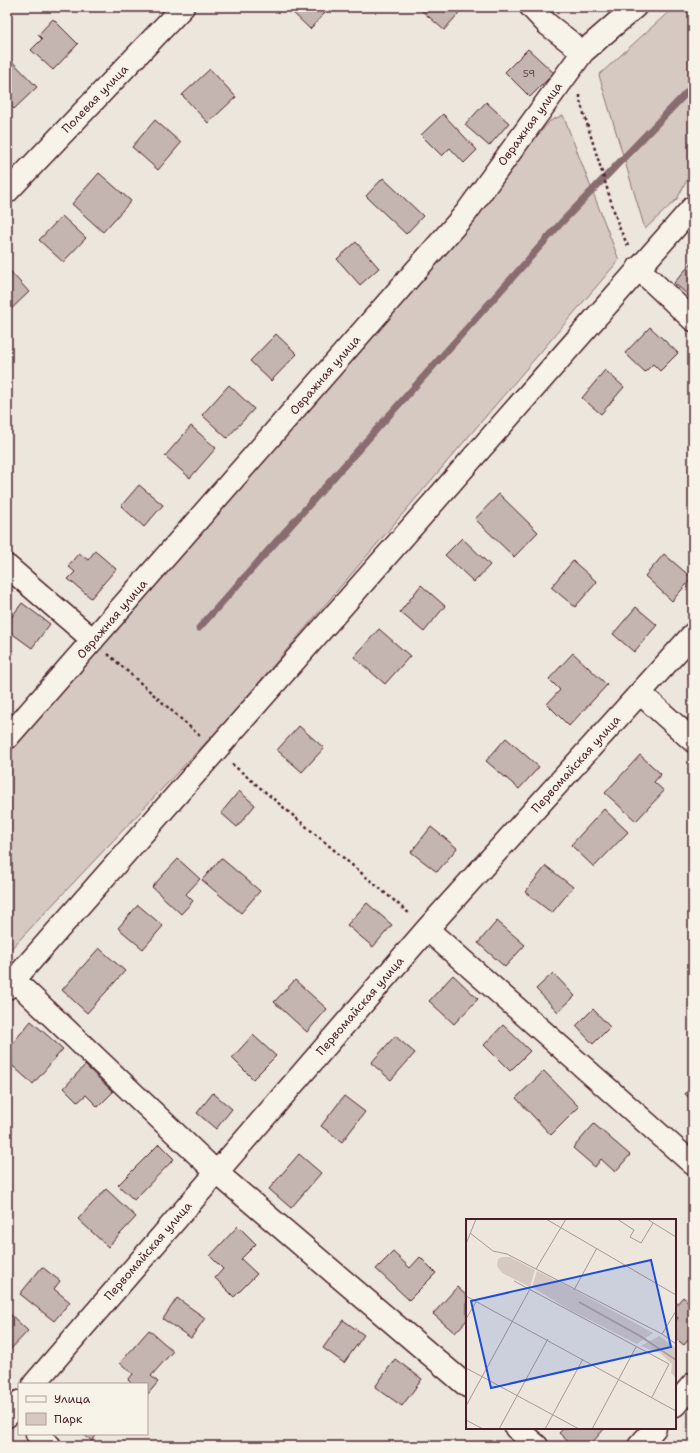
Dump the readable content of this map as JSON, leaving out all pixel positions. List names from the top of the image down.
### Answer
{
  "streets": {
    "street": ["Полевая улица", "Овражная улица", "Первомайская улица"]
  },
  "house_numbers": ["59"],
  "legend": ["Улица", "Парк"]
}
